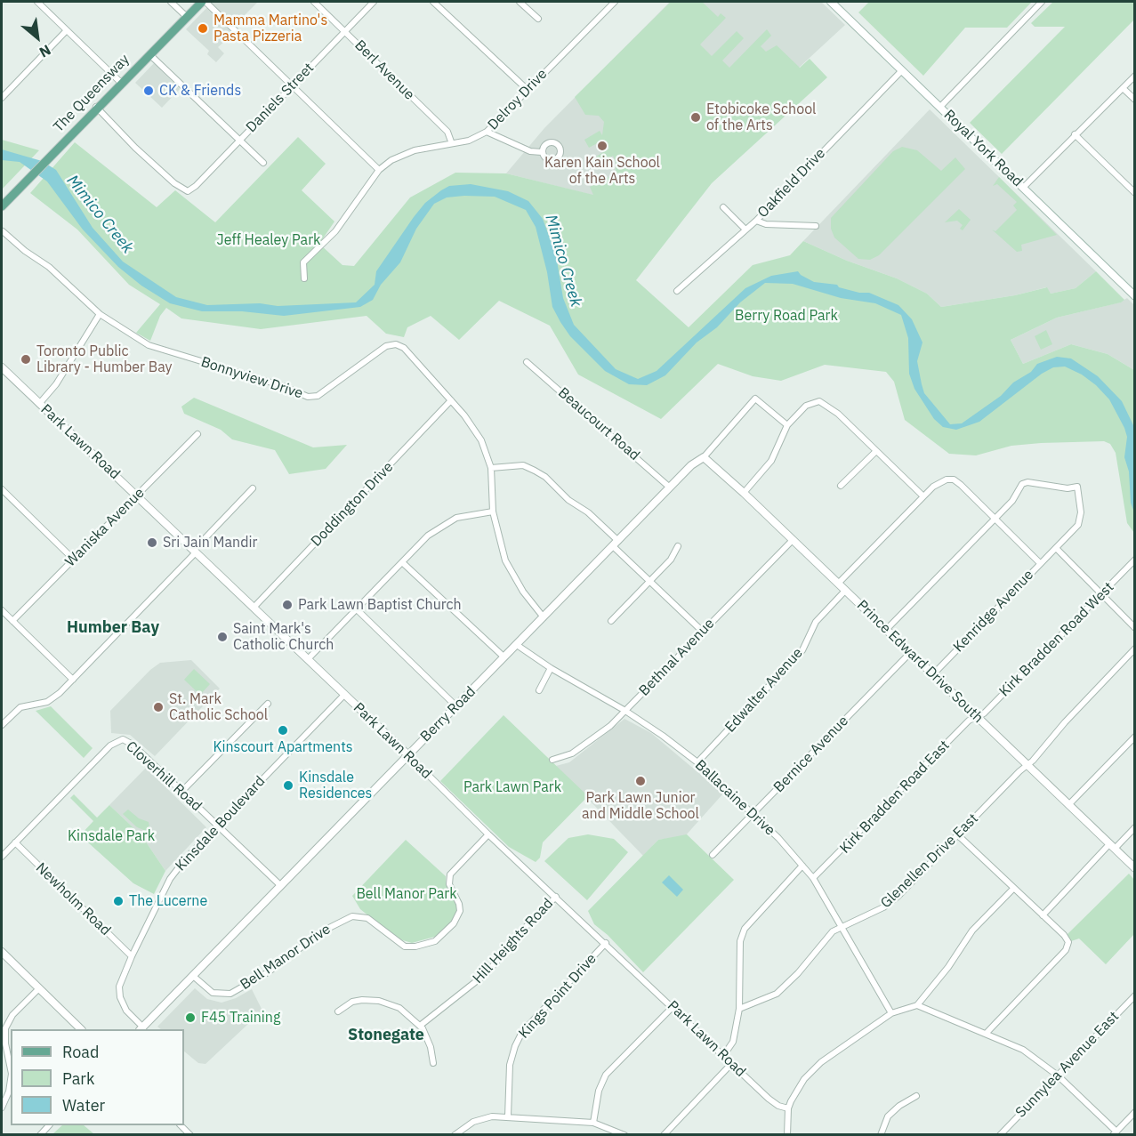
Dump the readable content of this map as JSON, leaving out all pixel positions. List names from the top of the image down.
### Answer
{
  "streets": {
    "main road": ["The Queensway", "Royal York Road"],
    "street": [
      "Berl Avenue",
      "Daniels Street",
      "Delroy Drive",
      "Oakfield Drive",
      "Bonnyview Drive",
      "Beaucourt Road",
      "Park Lawn Road",
      "Doddington Drive",
      "Waniska Avenue",
      "Kenridge Avenue",
      "Kirk Bradden Road West",
      "Bethnal Avenue",
      "Prince Edward Drive South",
      "Edwalter Avenue",
      "Berry Road",
      "Bernice Avenue",
      "Cloverhill Road",
      "Kirk Bradden Road East",
      "Ballacaine Drive",
      "Kinsdale Boulevard",
      "Glenellen Drive East",
      "Newholm Road",
      "Hill Heights Road",
      "Bell Manor Drive",
      "Kings Point Drive",
      "Sunnylea Avenue East"
    ]
  },
  "crossings": [
    ["Berl Avenue", "Daniels Street"],
    ["Berl Avenue", "Delroy Drive"],
    ["The Queensway", "Daniels Street"],
    ["Royal York Road", "Oakfield Drive"],
    ["Bonnyview Drive", "Doddington Drive"],
    ["Bonnyview Drive", "Berry Road"],
    ["Beaucourt Road", "Berry Road"],
    ["Park Lawn Road", "Doddington Drive"],
    ["Park Lawn Road", "Waniska Avenue"],
    ["Park Lawn Road", "Berry Road"],
    ["Park Lawn Road", "Kinsdale Boulevard"],
    ["Park Lawn Road", "Hill Heights Road"],
    ["Park Lawn Road", "Bell Manor Drive"],
    ["Park Lawn Road", "Kings Point Drive"],
    ["Kenridge Avenue", "Prince Edward Drive South"],
    ["Kirk Bradden Road West", "Prince Edward Drive South"],
    ["Kirk Bradden Road West", "Kirk Bradden Road East"],
    ["Bethnal Avenue", "Prince Edward Drive South"],
    ["Bethnal Avenue", "Ballacaine Drive"],
    ["Prince Edward Drive South", "Edwalter Avenue"],
    ["Prince Edward Drive South", "Berry Road"],
    ["Prince Edward Drive South", "Bernice Avenue"],
    ["Prince Edward Drive South", "Kirk Bradden Road East"],
    ["Prince Edward Drive South", "Glenellen Drive East"],
    ["Edwalter Avenue", "Ballacaine Drive"],
    ["Berry Road", "Cloverhill Road"],
    ["Berry Road", "Ballacaine Drive"],
    ["Berry Road", "Kinsdale Boulevard"],
    ["Berry Road", "Bell Manor Drive"],
    ["Bernice Avenue", "Ballacaine Drive"],
    ["Cloverhill Road", "Kinsdale Boulevard"],
    ["Cloverhill Road", "Newholm Road"],
    ["Kirk Bradden Road East", "Ballacaine Drive"],
    ["Ballacaine Drive", "Glenellen Drive East"],
    ["Kinsdale Boulevard", "Newholm Road"]
  ],
  "districts": ["Humber Bay", "Stonegate"],
  "water": ["Mimico Creek"],
  "parks": [
    "Jeff Healey Park",
    "Berry Road Park",
    "Park Lawn Park",
    "Kinsdale Park",
    "Bell Manor Park"
  ],
  "places": [
    "Mamma Martino's Pasta Pizzeria",
    "CK & Friends",
    "Etobicoke School of the Arts",
    "Karen Kain School of the Arts",
    "Toronto Public Library - Humber Bay",
    "Sri Jain Mandir",
    "Park Lawn Baptist Church",
    "Saint Mark's Catholic Church",
    "St. Mark Catholic School",
    "Kinscourt Apartments",
    "Park Lawn Junior and Middle School",
    "Kinsdale Residences",
    "The Lucerne",
    "F45 Training"
  ],
  "legend": ["Road", "Park", "Water"],
  "north": "bottom right"
}
